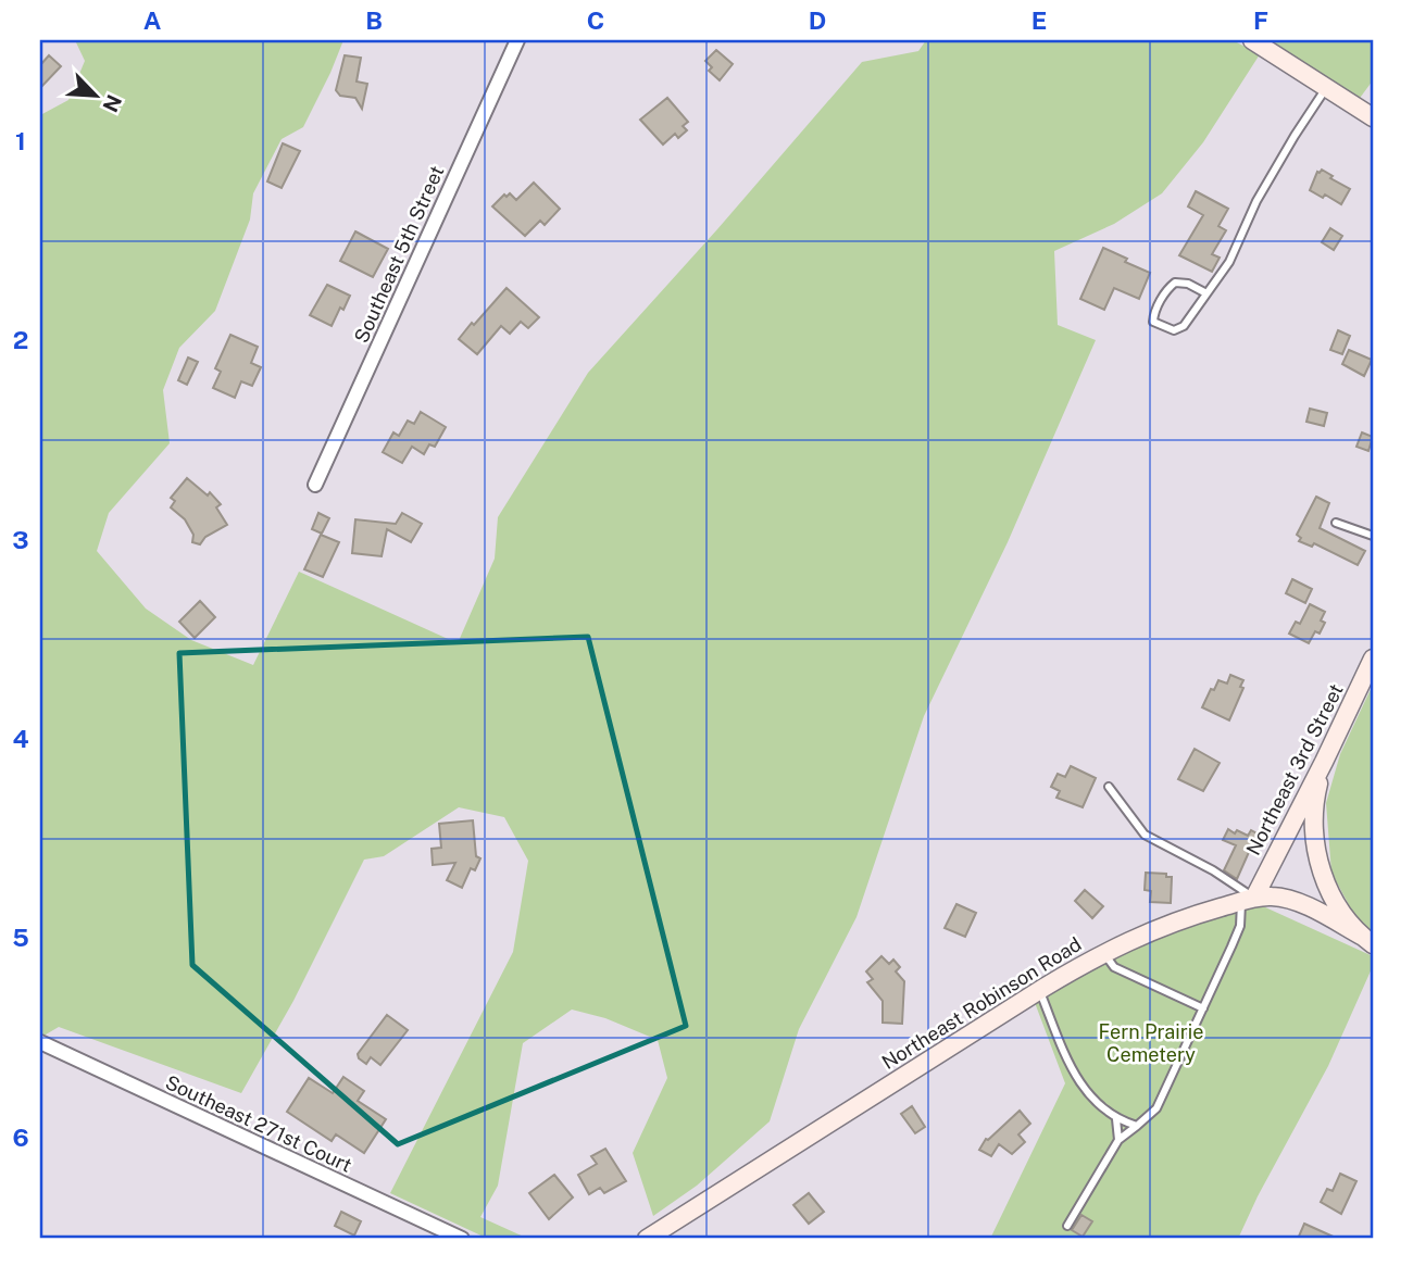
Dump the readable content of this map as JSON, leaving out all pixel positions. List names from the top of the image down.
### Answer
{
  "streets": {
    "street": [
      "Southeast 5th Street",
      "Northeast 3rd Street",
      "Northeast Robinson Road",
      "Southeast 271st Court"
    ]
  },
  "crossings": [
    ["Northeast 3rd Street", "Northeast Robinson Road"]
  ],
  "parks": ["Fern Prairie Cemetery"],
  "north": "bottom right",
  "grid": {
    "columns": [
      "A",
      "B",
      "C",
      "D",
      "E",
      "F"
    ],
    "rows": [
      "1",
      "2",
      "3",
      "4",
      "5",
      "6"
    ]
  }
}
